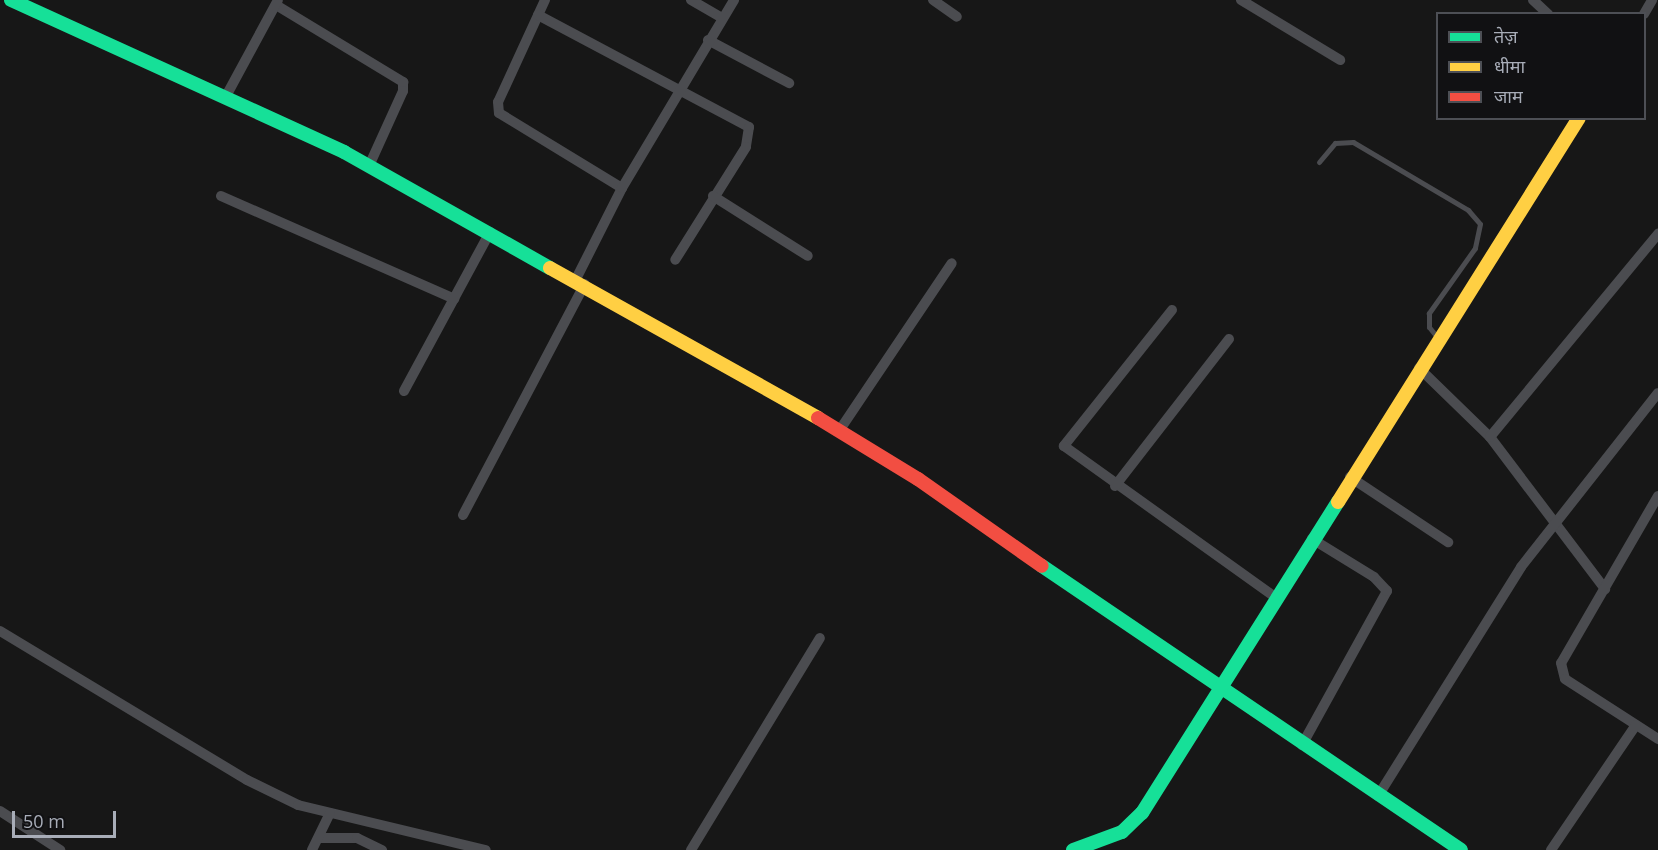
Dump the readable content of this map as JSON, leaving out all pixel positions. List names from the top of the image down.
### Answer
{
  "legend": ["तेज़", "धीमा", "जाम"],
  "scale_bar": "50 m"
}
